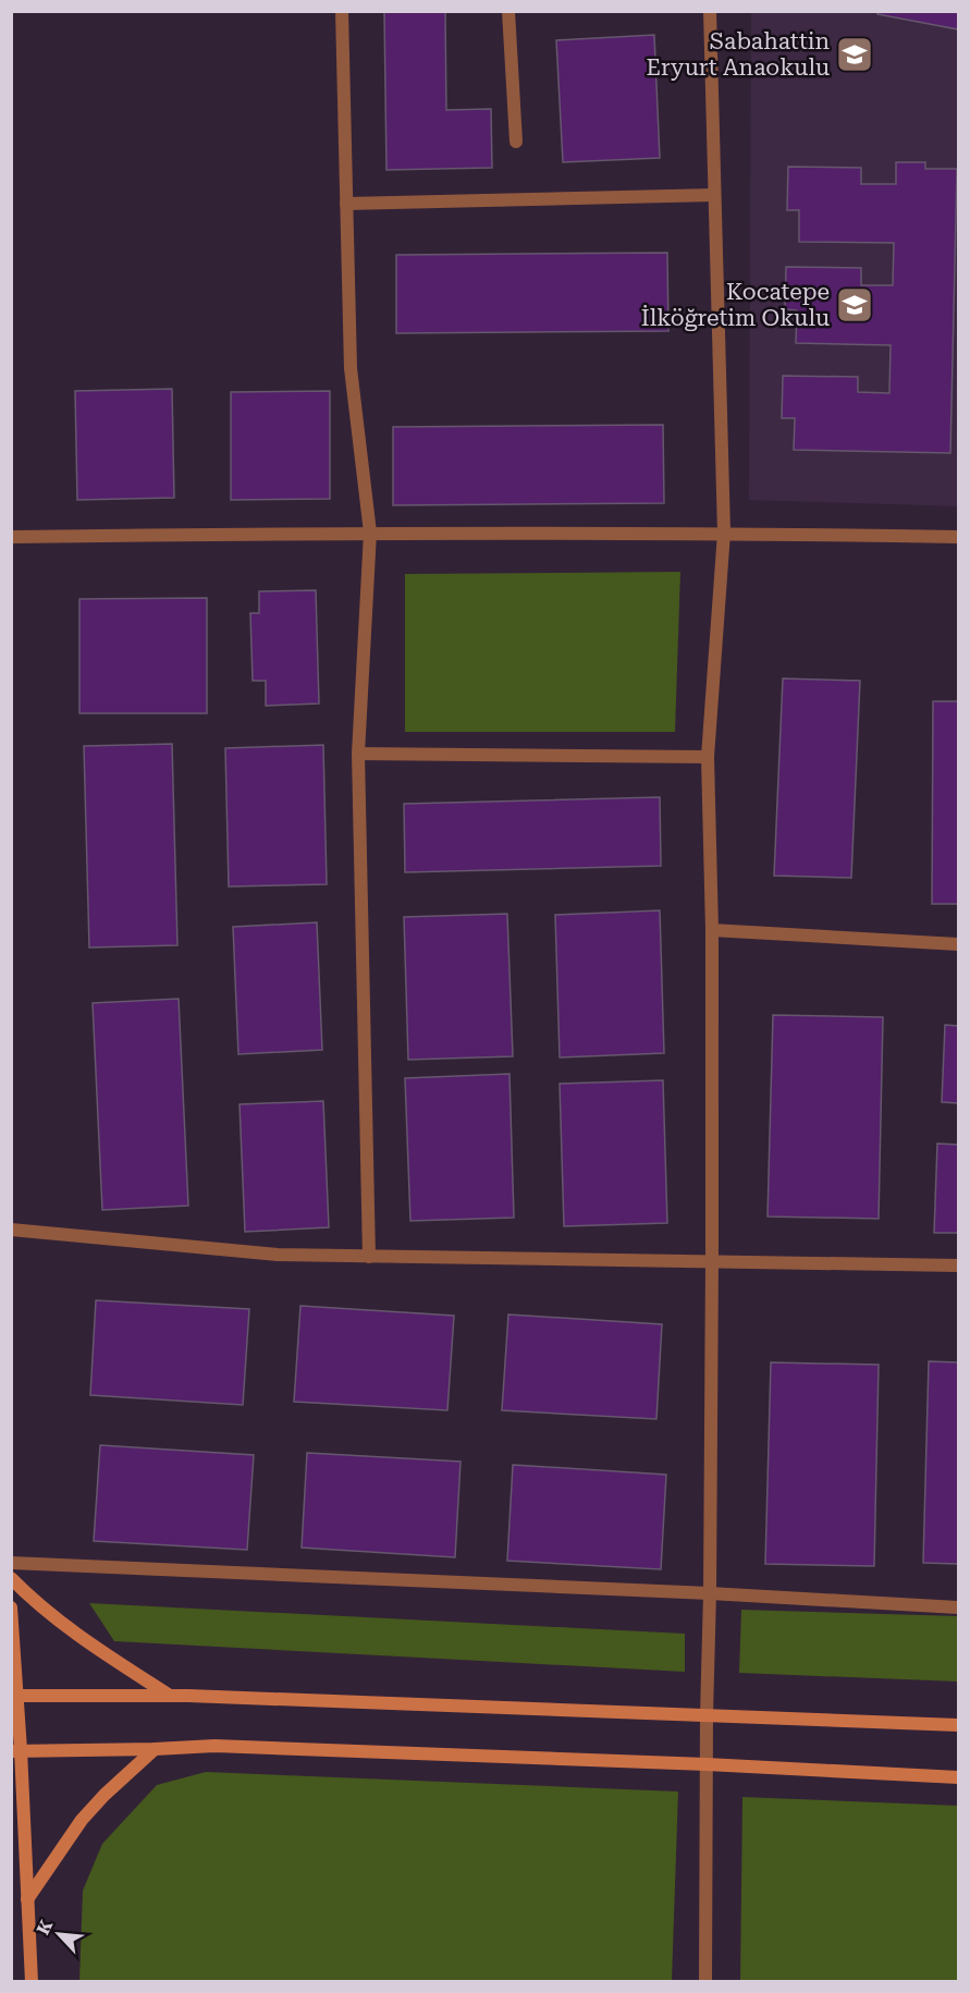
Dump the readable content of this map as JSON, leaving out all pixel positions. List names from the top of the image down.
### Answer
{
  "places": {
    "school or university": ["Sabahattin Eryurt Anaokulu", "Kocatepe İlköğretim Okulu"]
  },
  "north": "top left"
}
